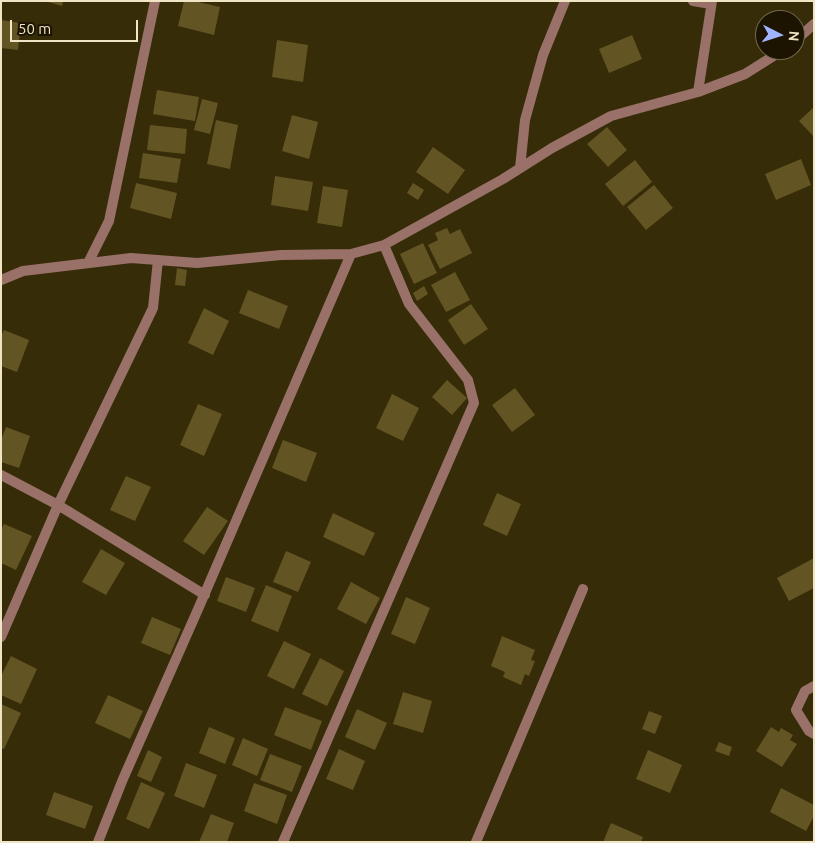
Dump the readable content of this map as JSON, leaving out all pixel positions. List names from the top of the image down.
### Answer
{
  "scale_bar": "50 m",
  "north": "right"
}
